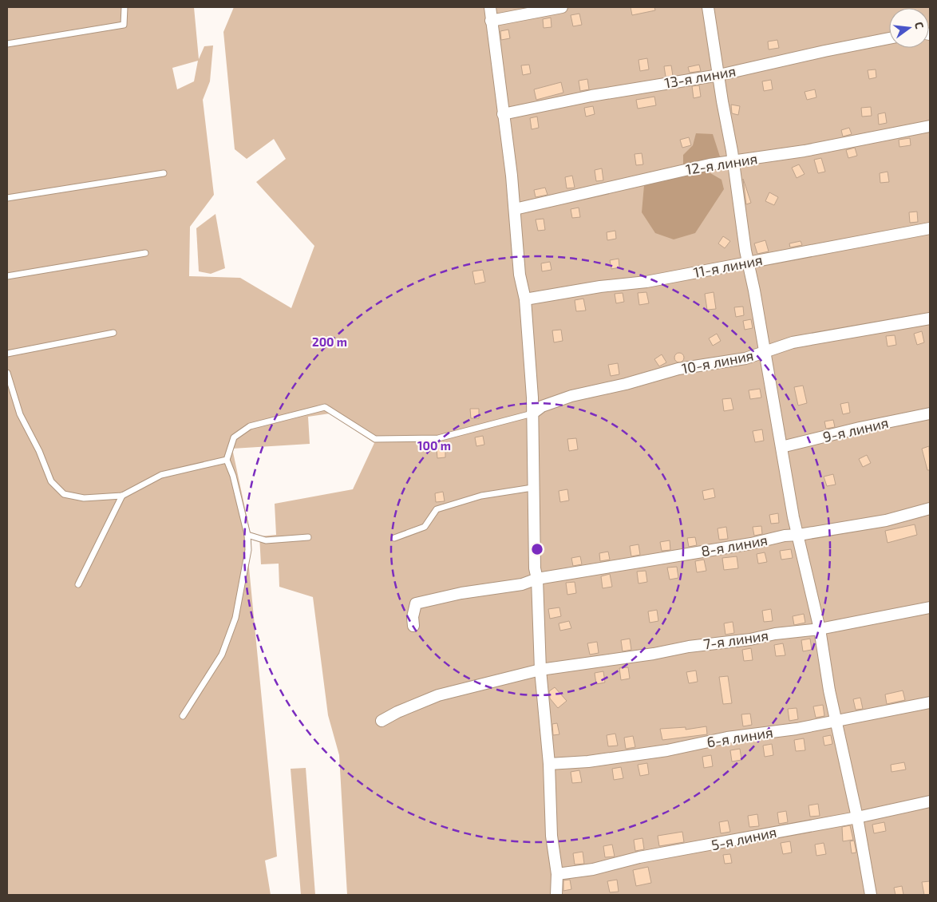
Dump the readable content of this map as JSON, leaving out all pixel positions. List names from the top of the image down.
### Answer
{
  "streets": {
    "street": [
      "13-я линия",
      "12-я линия",
      "11-я линия",
      "10-я линия",
      "9-я линия",
      "8-я линия",
      "7-я линия",
      "6-я линия",
      "5-я линия"
    ]
  },
  "north": "right",
  "rings": ["200 m", "100 m"]
}
